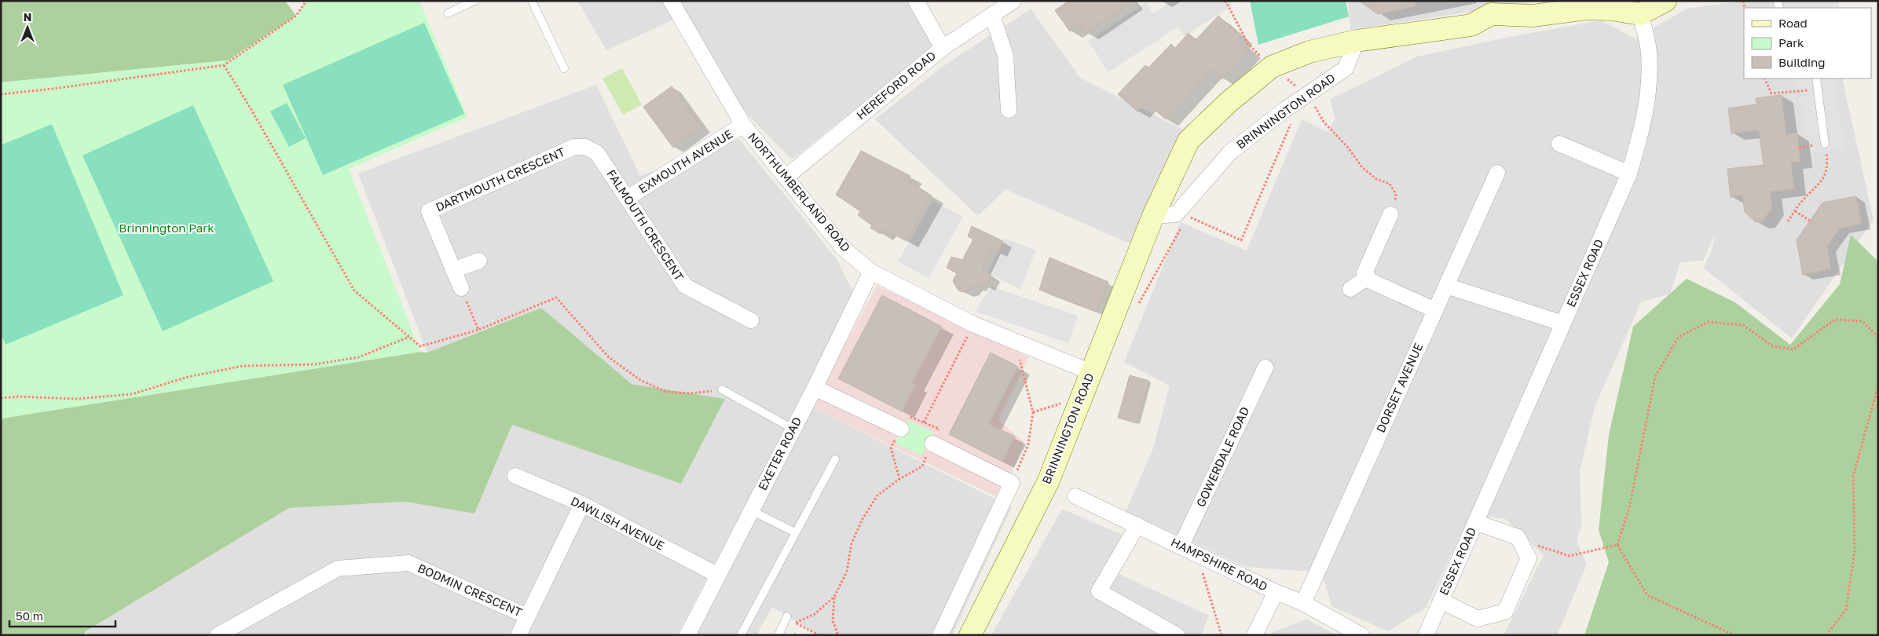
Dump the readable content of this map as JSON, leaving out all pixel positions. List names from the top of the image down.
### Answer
{
  "streets": {
    "street": [
      "HEREFORD ROAD",
      "BRINNINGTON ROAD",
      "EXMOUTH AVENUE",
      "DARTMOUTH CRESCENT",
      "NORTHUMBERLAND ROAD",
      "FALMOUTH CRESCENT",
      "ESSEX ROAD",
      "DORSET AVENUE",
      "EXETER ROAD",
      "GOWERDALE ROAD",
      "DAWLISH AVENUE",
      "HAMPSHIRE ROAD",
      "BODMIN CRESCENT"
    ]
  },
  "crossings": [
    ["HEREFORD ROAD", "NORTHUMBERLAND ROAD"],
    ["BRINNINGTON ROAD", "NORTHUMBERLAND ROAD"],
    ["EXMOUTH AVENUE", "NORTHUMBERLAND ROAD"],
    ["EXMOUTH AVENUE", "FALMOUTH CRESCENT"],
    ["DARTMOUTH CRESCENT", "FALMOUTH CRESCENT"],
    ["NORTHUMBERLAND ROAD", "EXETER ROAD"],
    ["DORSET AVENUE", "HAMPSHIRE ROAD"],
    ["EXETER ROAD", "DAWLISH AVENUE"],
    ["GOWERDALE ROAD", "HAMPSHIRE ROAD"]
  ],
  "parks": ["Brinnington Park"],
  "legend": ["Road", "Park", "Building"],
  "scale_bar": "50 m",
  "north": "top"
}
